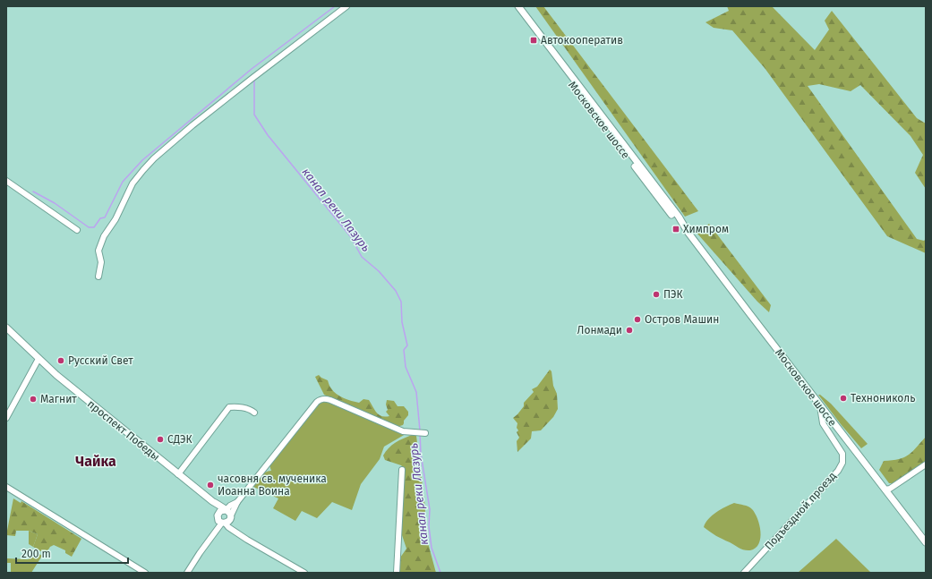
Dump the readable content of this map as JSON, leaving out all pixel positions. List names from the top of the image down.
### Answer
{
  "streets": {
    "main road": ["Московское шоссе", "проспект Победы"],
    "street": ["Подъездной проезд"]
  },
  "crossings": [
    ["Московское шоссе", "Подъездной проезд"]
  ],
  "districts": ["Чайка"],
  "water": ["канал реки Лазурь"],
  "places": {
    "transit": ["Автокооператив", "Химпром"],
    "other": [
      "ПЭК",
      "Остров Машин",
      "Лонмади",
      "Русский Свет",
      "Технониколь",
      "Магнит",
      "СДЭК",
      "часовня св. мученика Иоанна Воина"
    ]
  },
  "scale_bar": "200 m"
}
